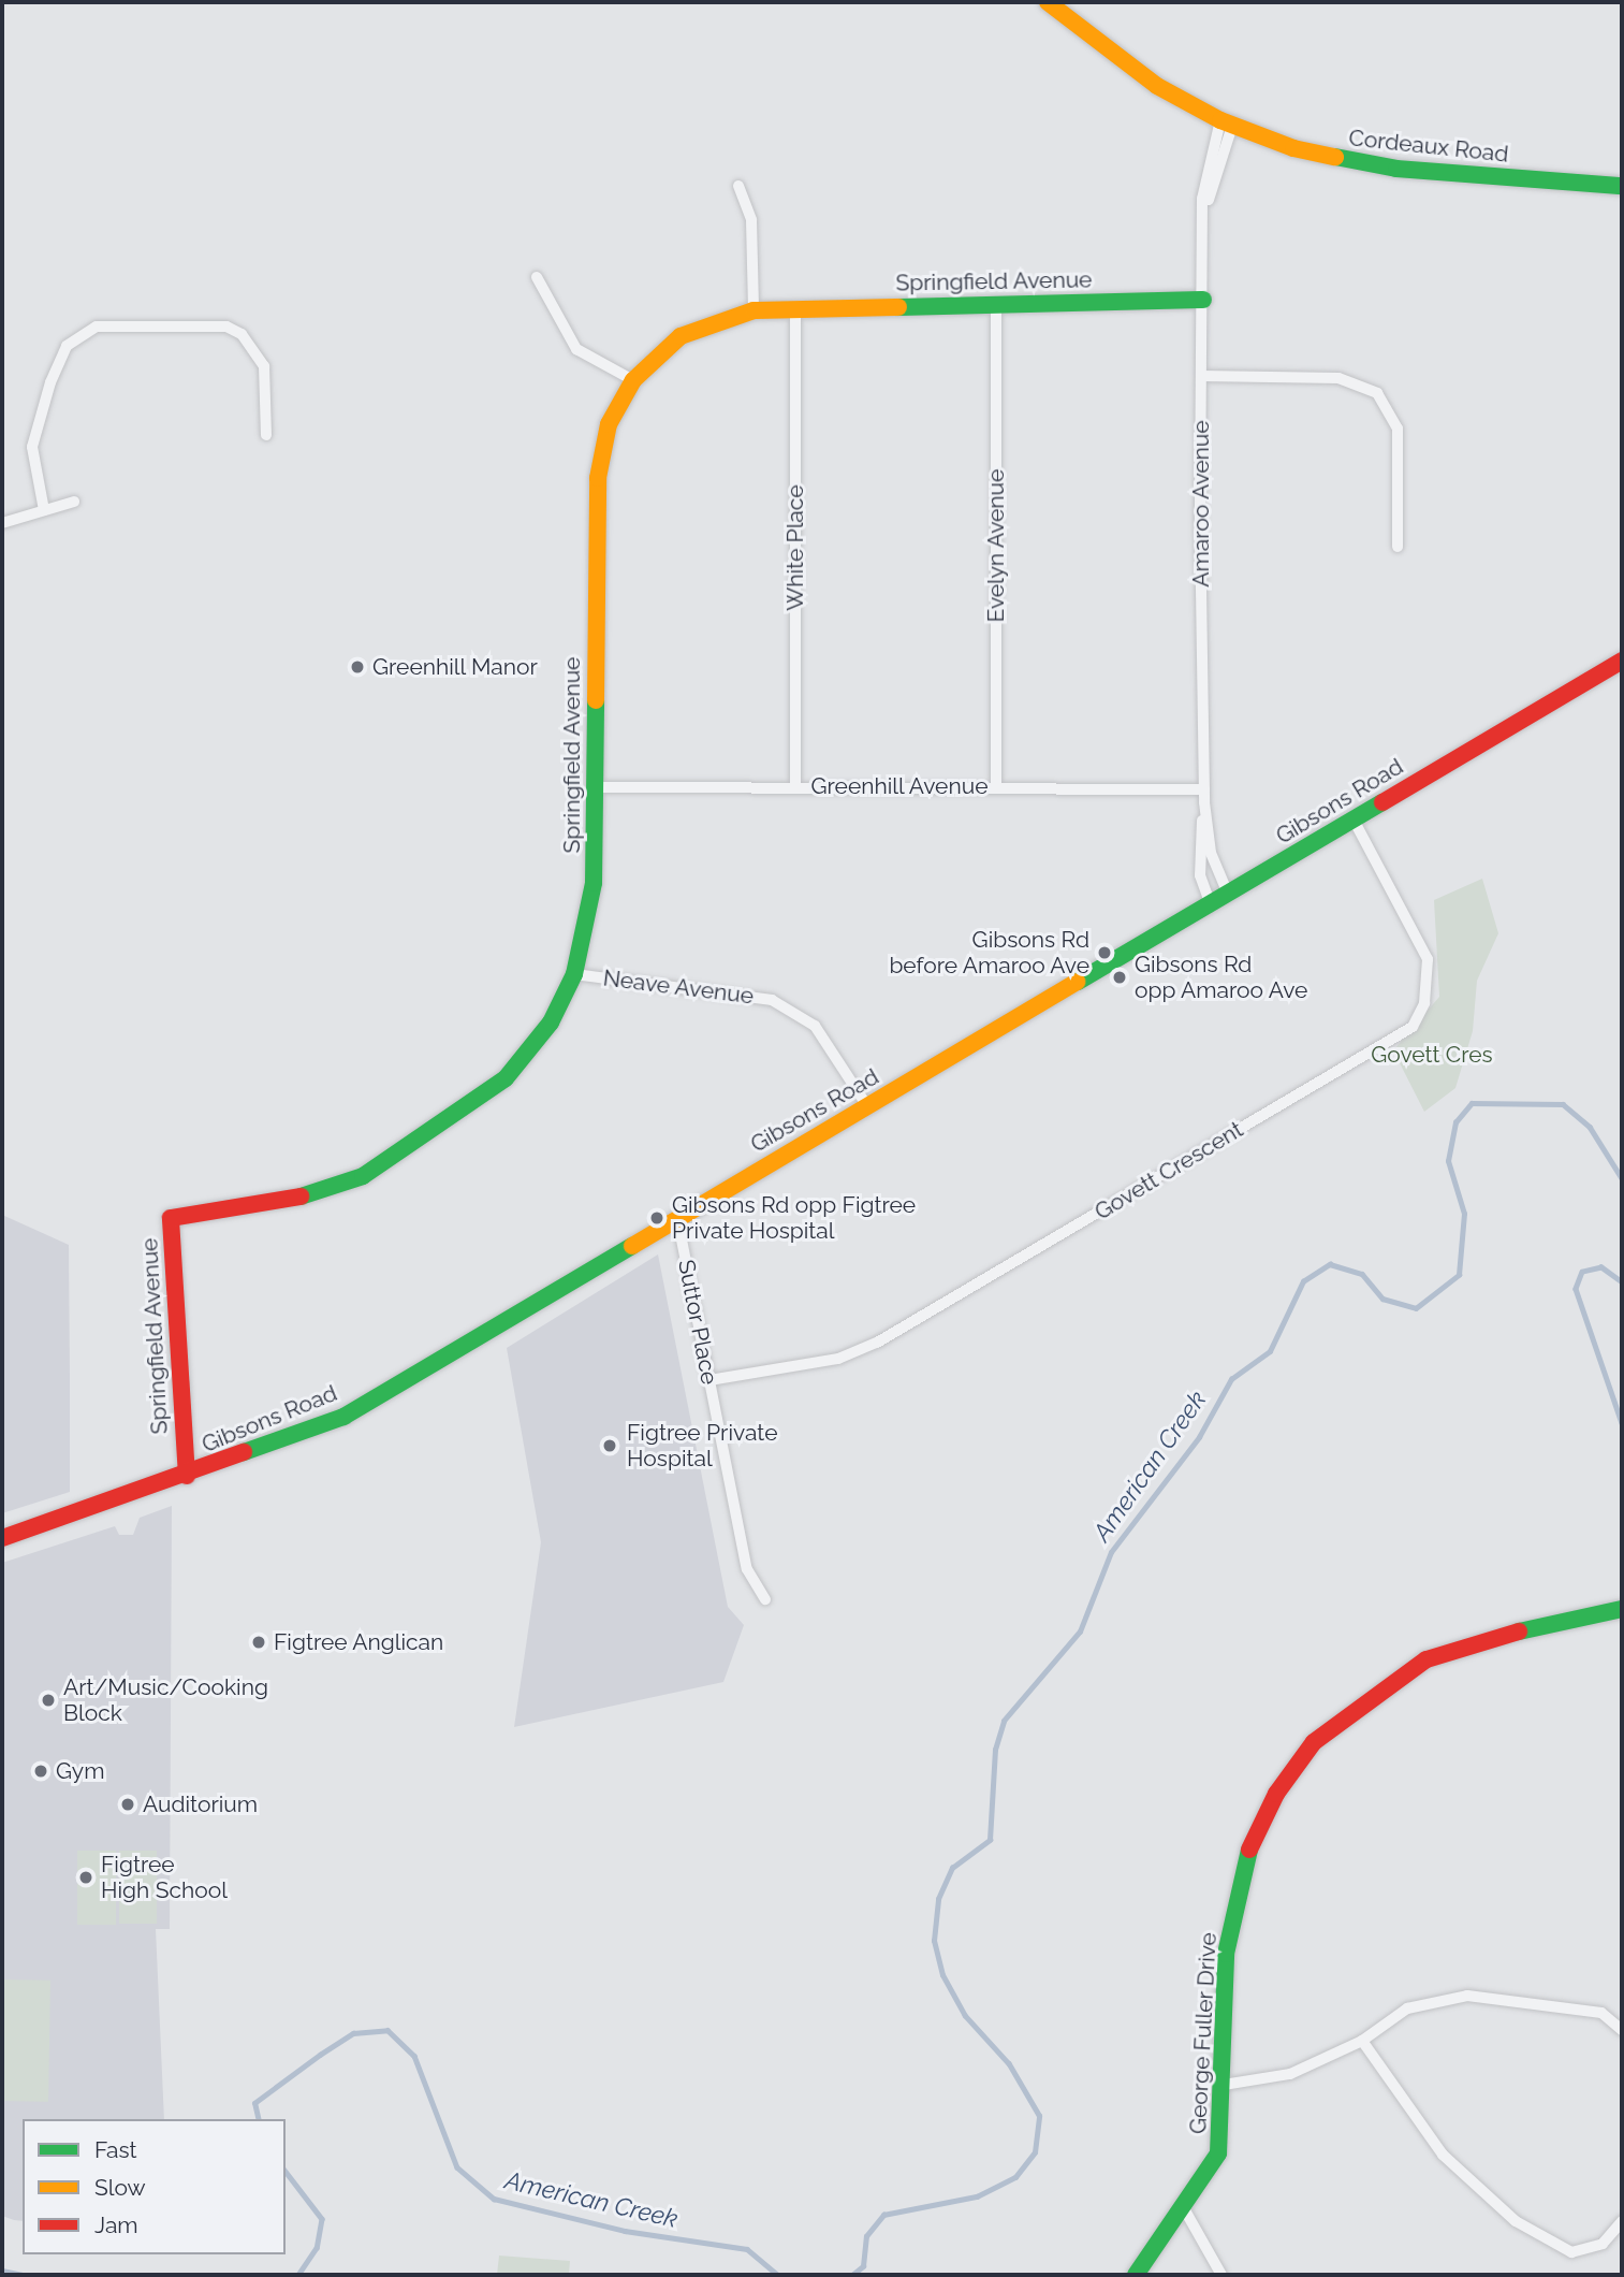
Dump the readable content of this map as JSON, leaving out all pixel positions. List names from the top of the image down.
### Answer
{
  "streets": {
    "street": [
      "Cordeaux Road",
      "Springfield Avenue",
      "Amaroo Avenue",
      "Evelyn Avenue",
      "White Place",
      "Greenhill Avenue",
      "Gibsons Road",
      "Neave Avenue",
      "Govett Crescent",
      "Suttor Place",
      "George Fuller Drive"
    ]
  },
  "crossings": [
    ["Cordeaux Road", "Amaroo Avenue"],
    ["Springfield Avenue", "Amaroo Avenue"],
    ["Springfield Avenue", "Evelyn Avenue"],
    ["Springfield Avenue", "White Place"],
    ["Springfield Avenue", "Greenhill Avenue"],
    ["Springfield Avenue", "Gibsons Road"],
    ["Springfield Avenue", "Neave Avenue"],
    ["Amaroo Avenue", "Greenhill Avenue"],
    ["Amaroo Avenue", "Gibsons Road"],
    ["Evelyn Avenue", "Greenhill Avenue"],
    ["White Place", "Greenhill Avenue"],
    ["Gibsons Road", "Neave Avenue"],
    ["Gibsons Road", "Govett Crescent"],
    ["Gibsons Road", "Suttor Place"],
    ["Govett Crescent", "Suttor Place"]
  ],
  "water": ["American Creek"],
  "parks": ["Govett Cres"],
  "places": [
    "Greenhill Manor",
    "Gibsons Rd before Amaroo Ave",
    "Gibsons Rd opp Amaroo Ave",
    "Gibsons Rd opp Figtree Private Hospital",
    "Figtree Private Hospital",
    "Figtree Anglican",
    "Art/Music/Cooking Block",
    "Gym",
    "Auditorium",
    "Figtree High School"
  ],
  "legend": ["Fast", "Slow", "Jam"]
}
